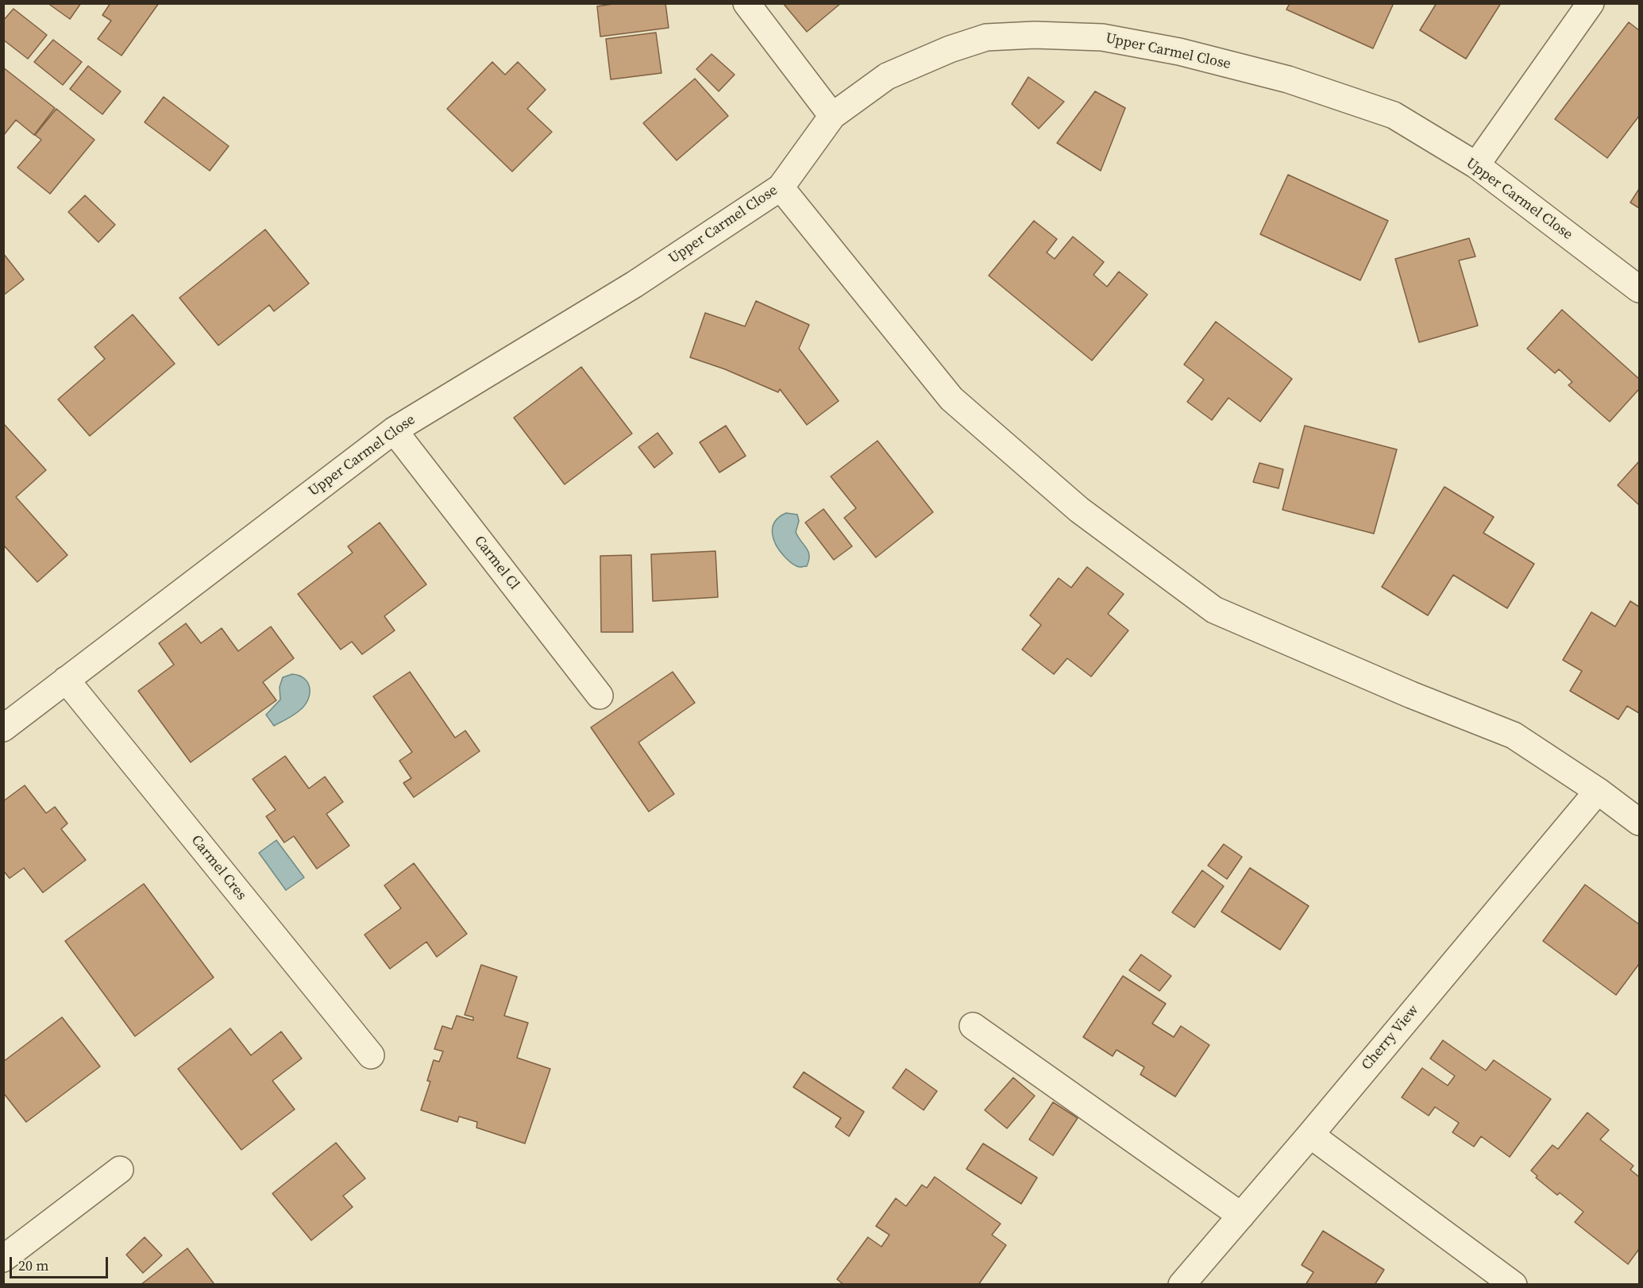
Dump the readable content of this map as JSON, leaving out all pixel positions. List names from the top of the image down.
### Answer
{
  "streets": {
    "street": [
      "Upper Carmel Close",
      "Carmel Cl",
      "Carmel Cres",
      "Cherry View"
    ]
  },
  "crossings": [
    ["Upper Carmel Close", "Carmel Cl"],
    ["Upper Carmel Close", "Carmel Cres"]
  ],
  "scale_bar": "20 m"
}
